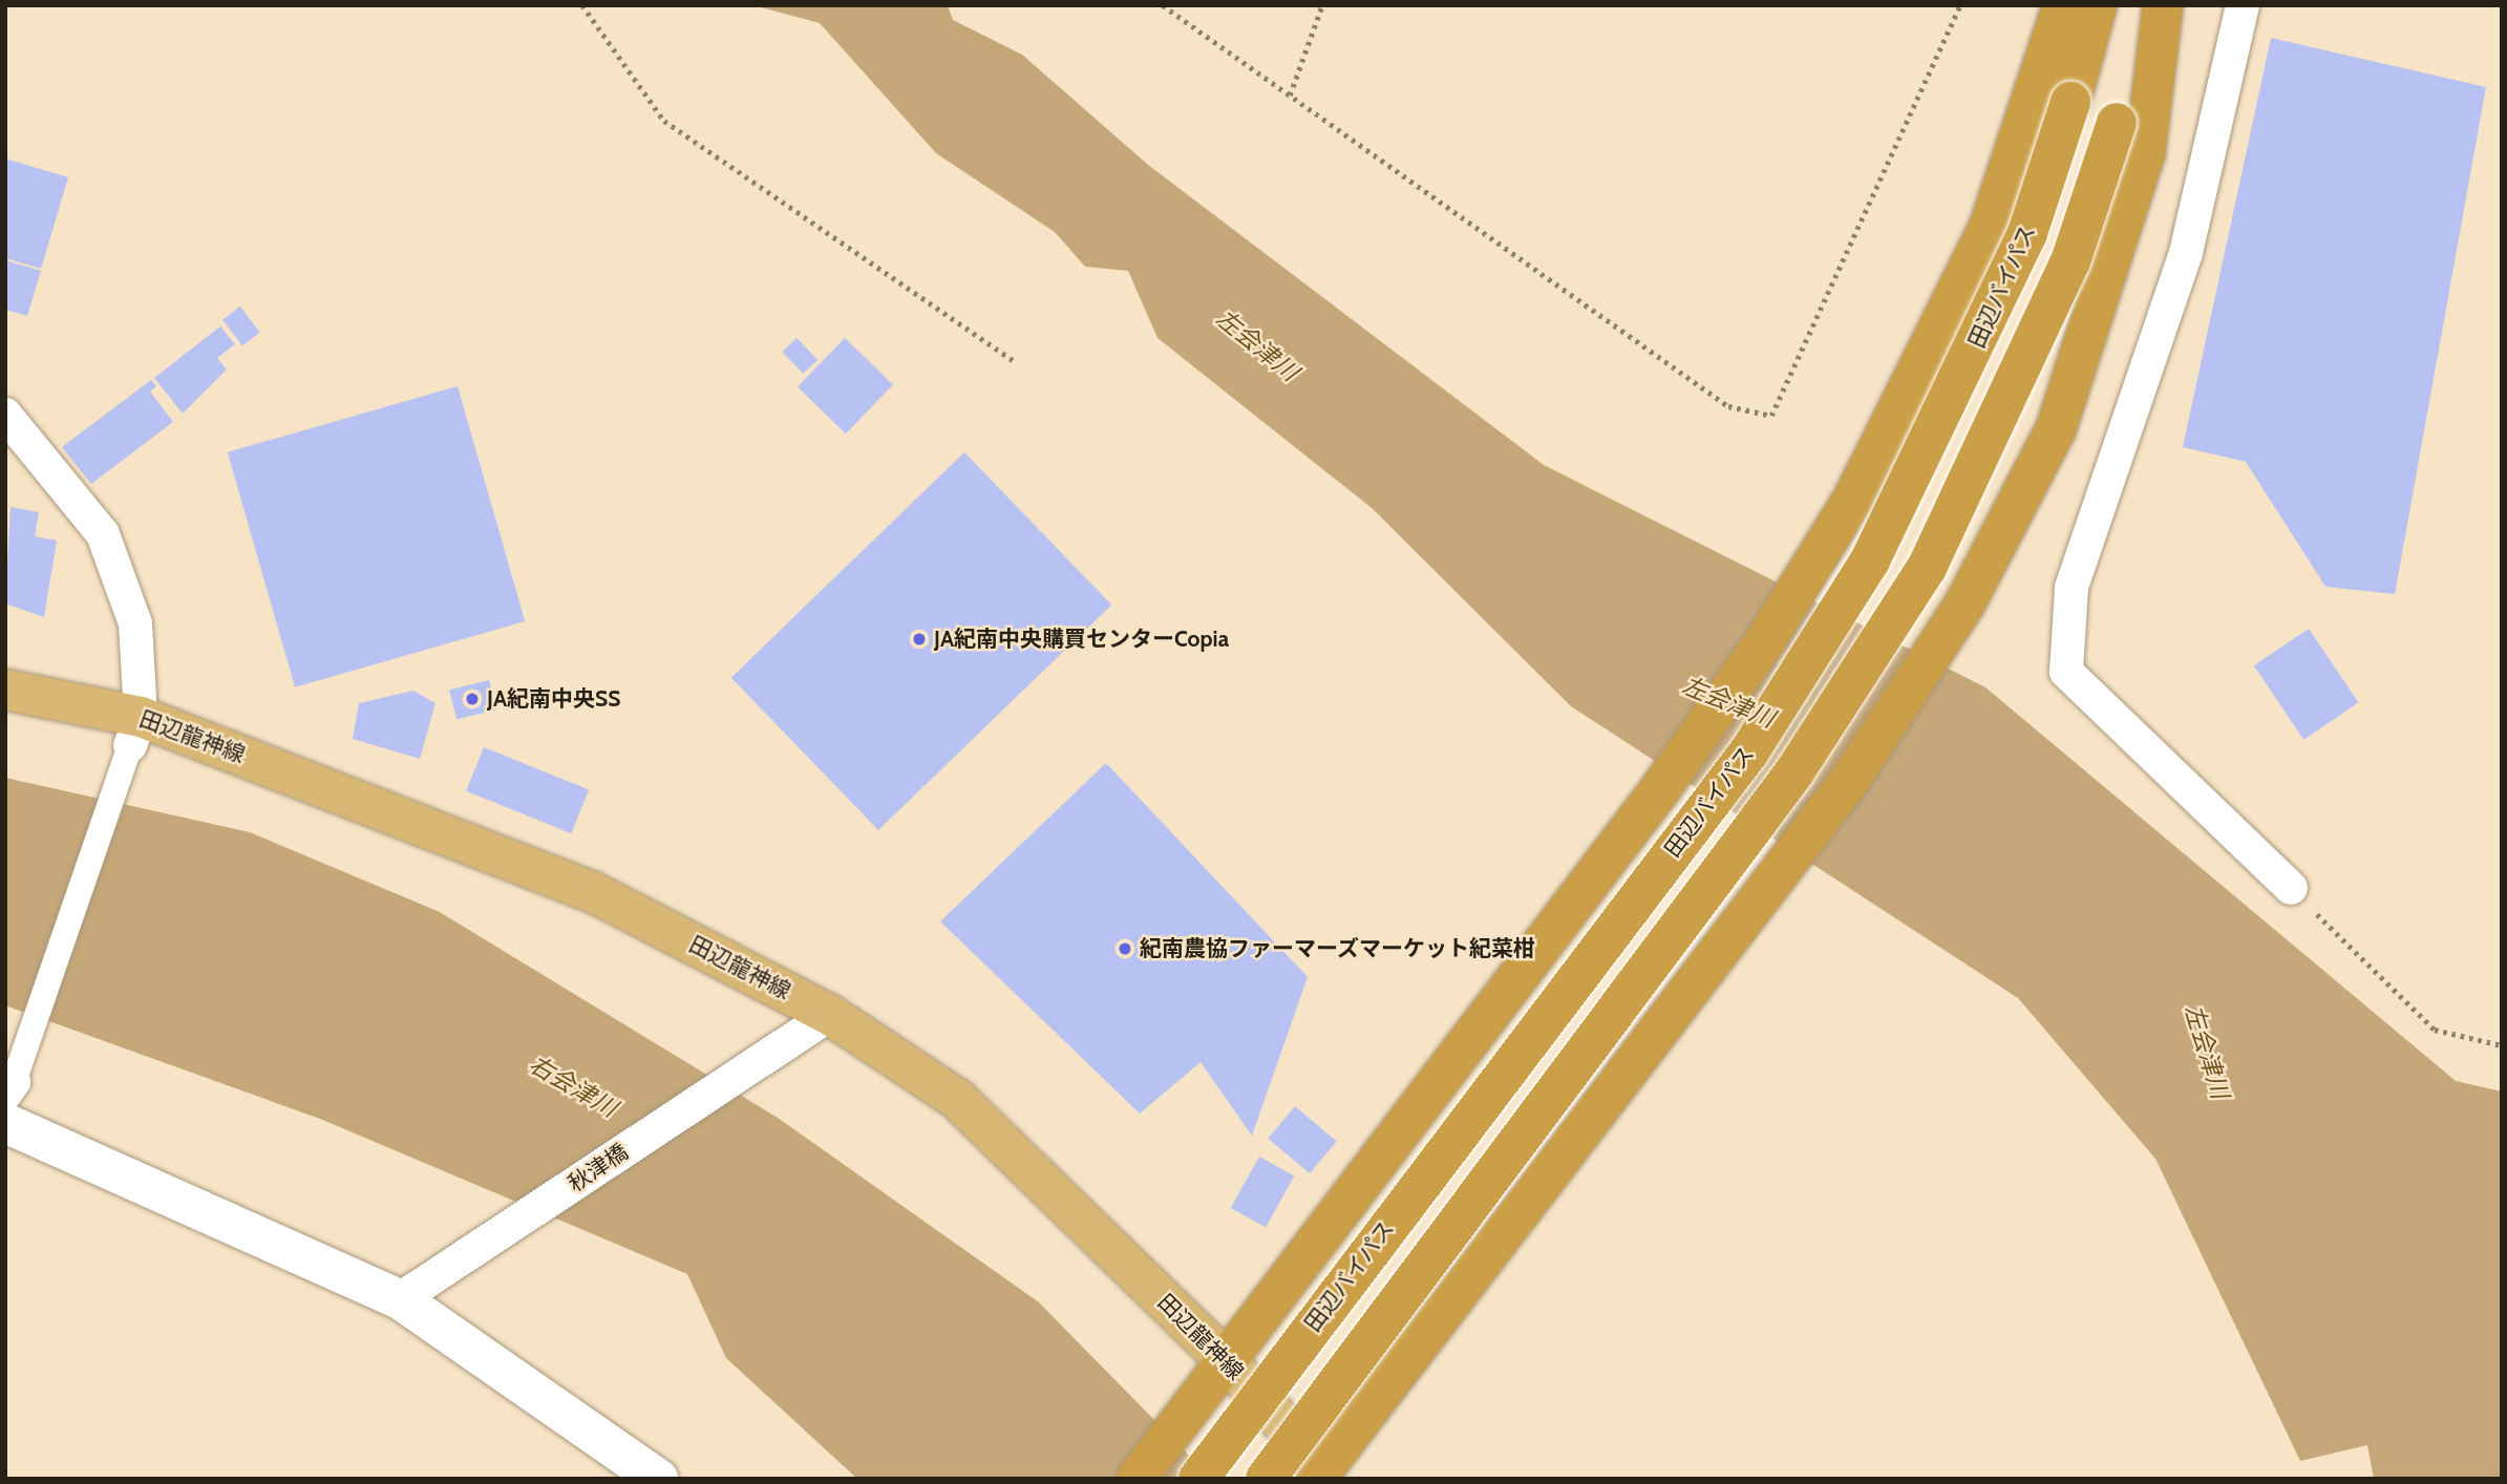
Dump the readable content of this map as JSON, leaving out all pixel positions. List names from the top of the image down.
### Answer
{
  "streets": {
    "highway": ["田辺バイパス"],
    "main road": ["田辺龍神線"],
    "street": ["秋津橋"]
  },
  "crossings": [
    ["田辺龍神線", "秋津橋"]
  ],
  "water": ["左会津川", "右会津川"],
  "places": ["JA紀南中央購買センターCopia", "JA紀南中央SS", "紀南農協ファーマーズマーケット紀菜柑"]
}
